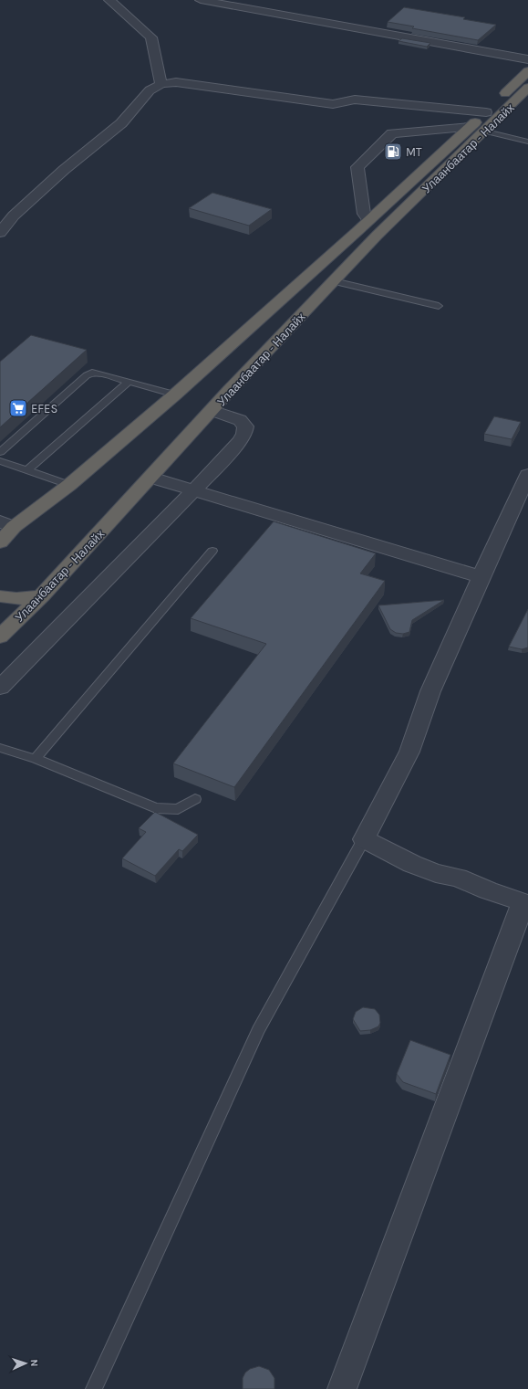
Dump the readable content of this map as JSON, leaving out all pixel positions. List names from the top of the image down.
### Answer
{
  "streets": {
    "highway": ["Улаанбаатар - Налайх"]
  },
  "places": {
    "fuel station": ["MT"],
    "supermarket": ["EFES"]
  },
  "north": "right"
}
